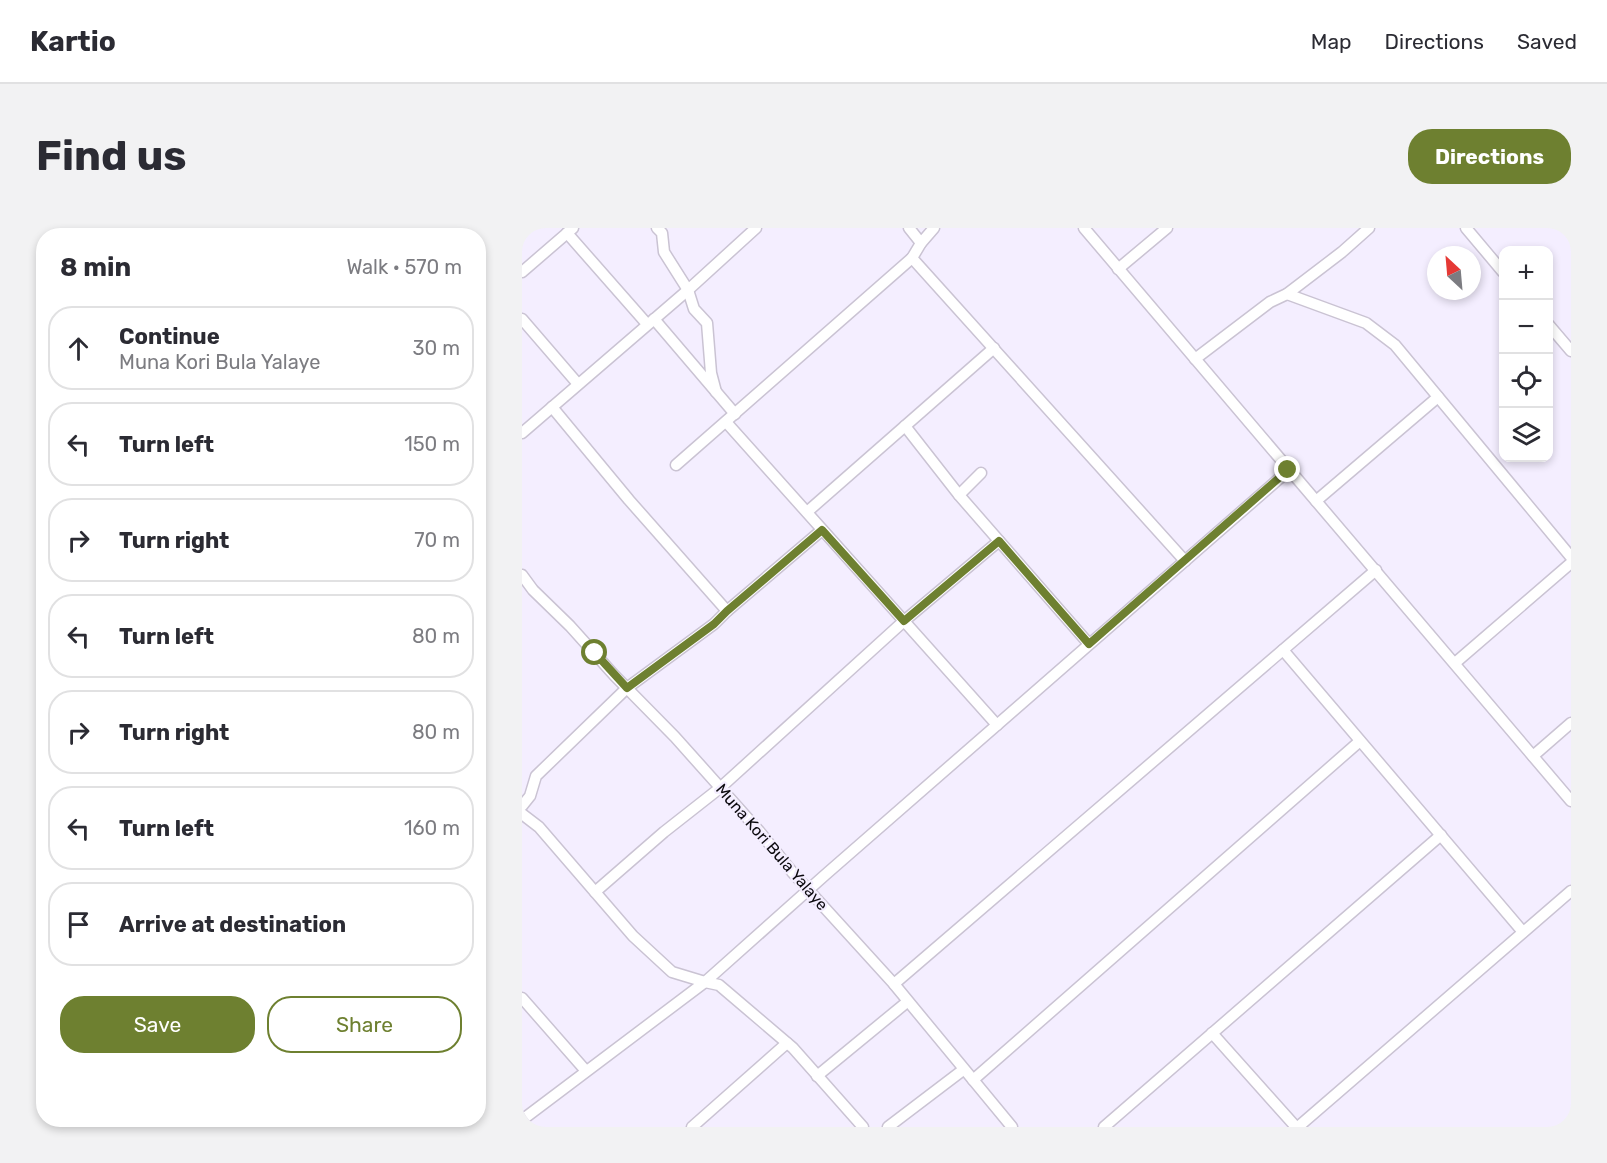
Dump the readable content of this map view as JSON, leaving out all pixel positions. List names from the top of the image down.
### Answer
{
  "streets": {
    "street": ["Muna Kori Bula Yalaye"]
  },
  "north": "top left",
  "page": {
    "header": "Kartio",
    "nav": ["Map", "Directions", "Saved"],
    "buttons": [
      "Directions",
      ["Save", "Share"]
    ],
    "title": "Find us",
    "heading": ["8 min", "Walk · 570 m"],
    "map_buttons": ["+", "−"],
    "list": [
      ["Continue", "Muna Kori Bula Yalaye", "30 m"],
      ["Turn left", "150 m"],
      ["Turn right", "70 m"],
      ["Turn left", "80 m"],
      ["Turn right", "80 m"],
      ["Turn left", "160 m"],
      "Arrive at destination"
    ]
  }
}
